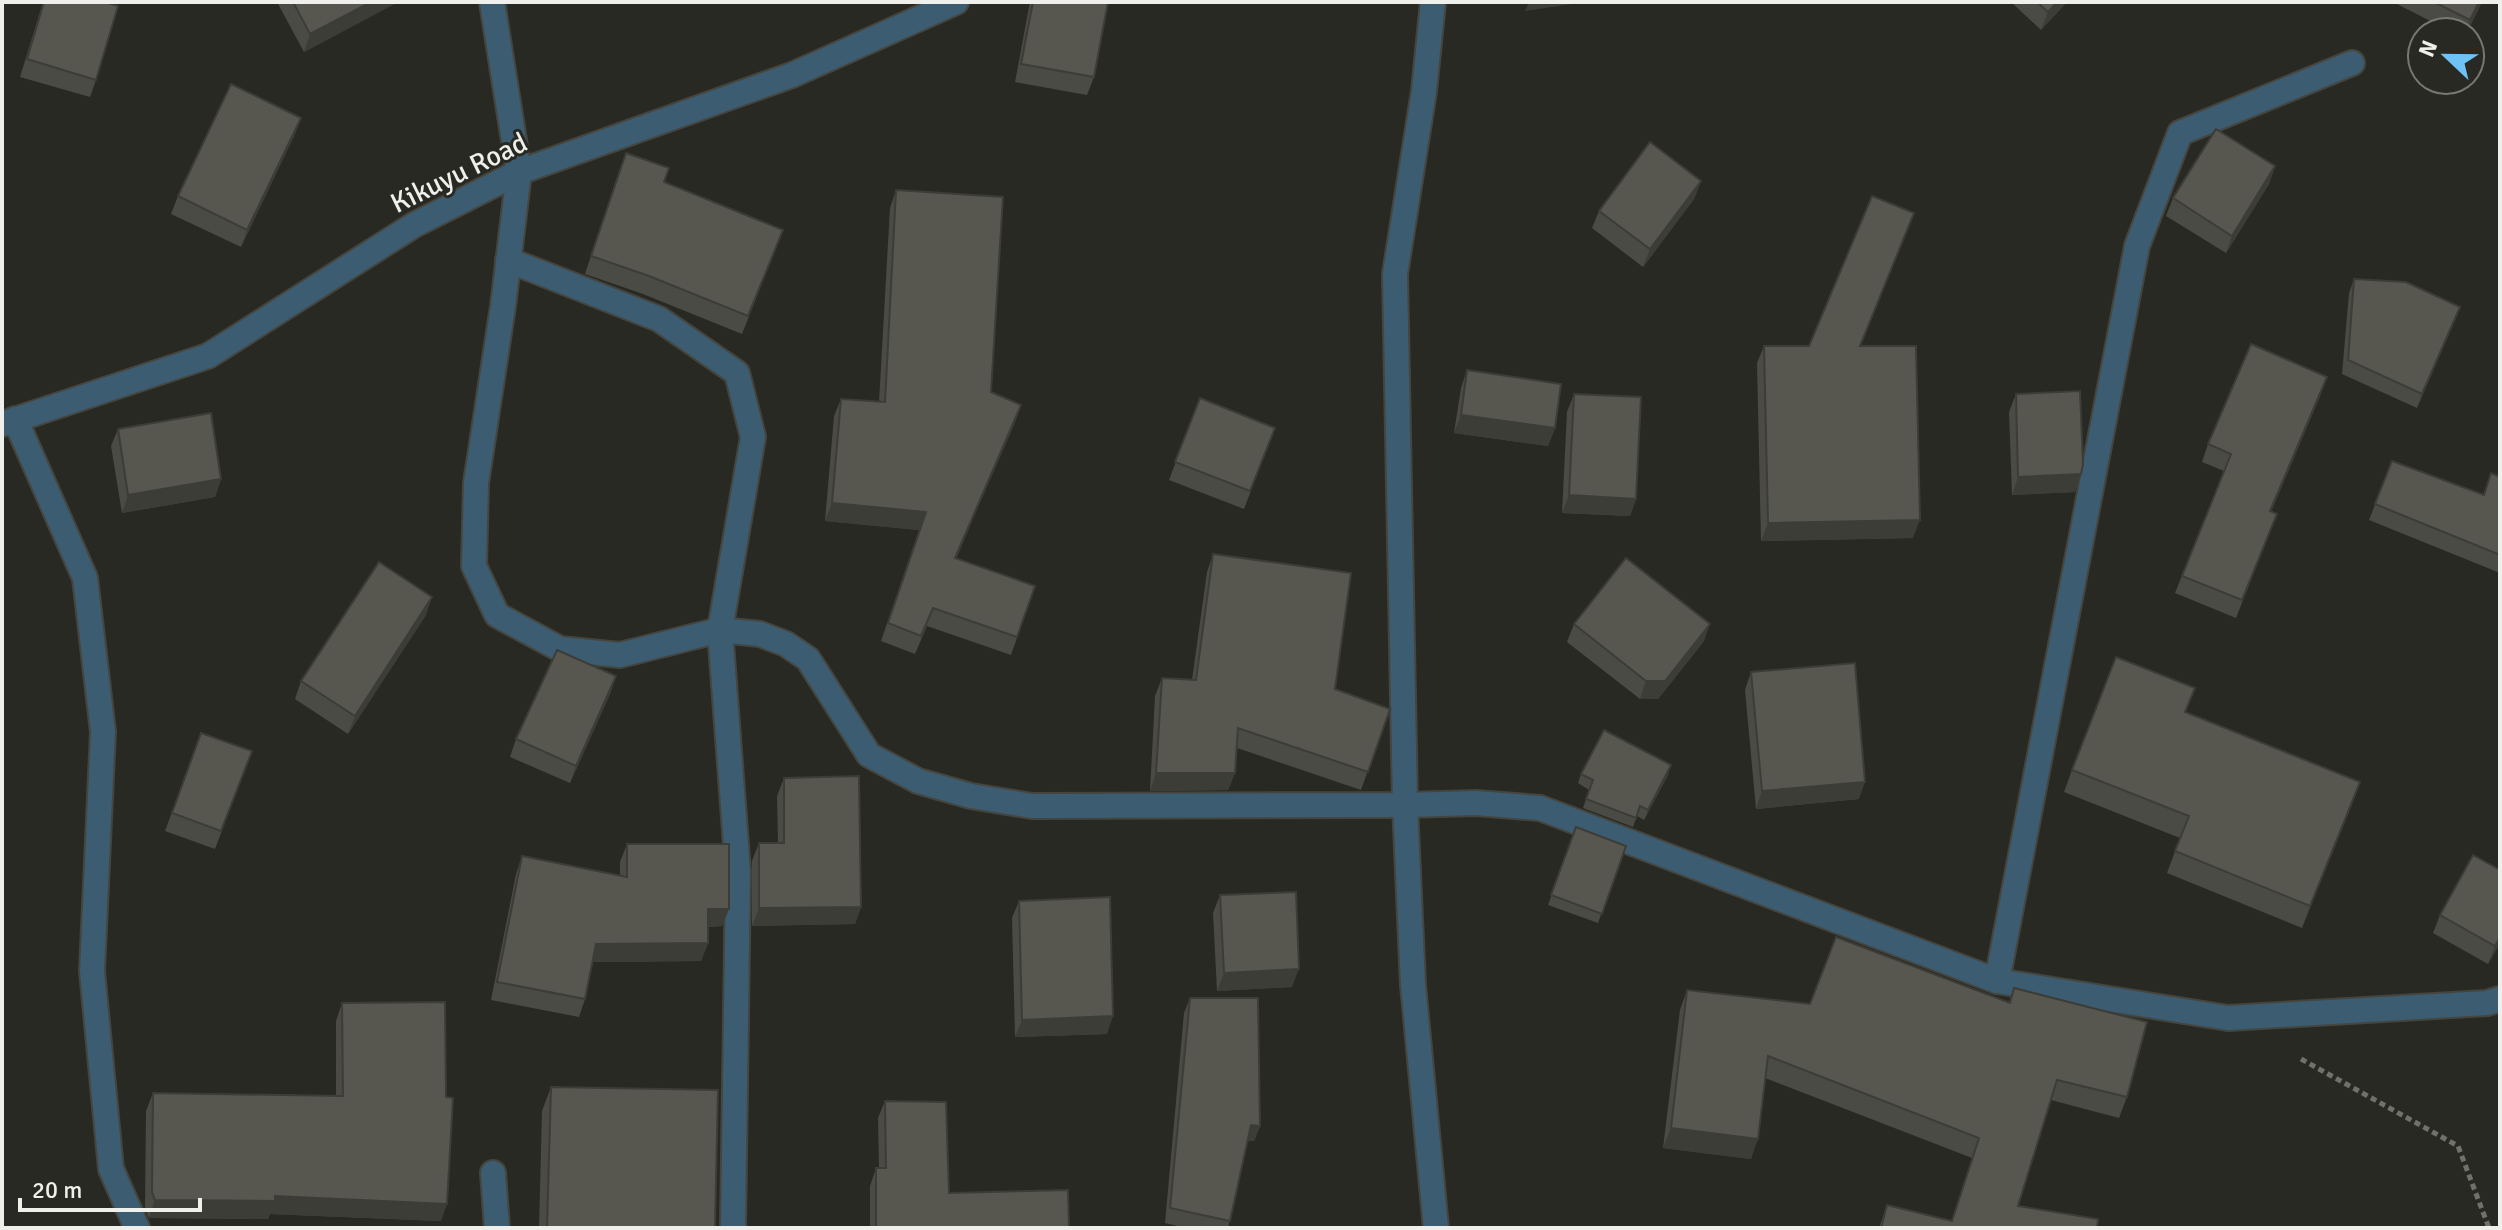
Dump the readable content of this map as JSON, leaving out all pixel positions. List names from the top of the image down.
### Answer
{
  "streets": {
    "street": ["Kikuyu Road"]
  },
  "scale_bar": "20 m",
  "north": "left"
}
